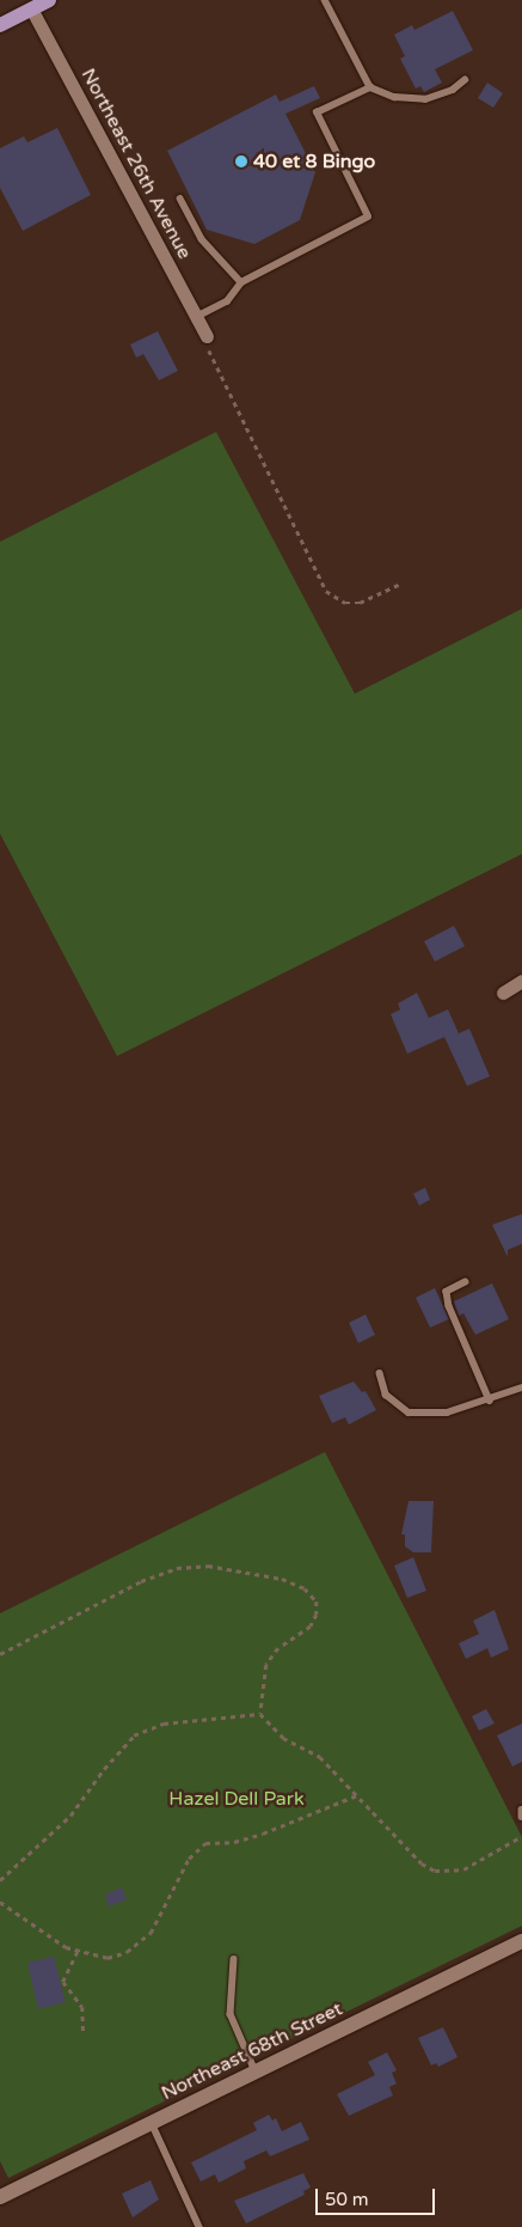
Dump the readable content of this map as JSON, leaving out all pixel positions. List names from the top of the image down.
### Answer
{
  "streets": {
    "street": ["Northeast 26th Avenue", "Northeast 68th Street"]
  },
  "parks": ["Hazel Dell Park"],
  "places": ["40 et 8 Bingo"],
  "scale_bar": "50 m"
}
